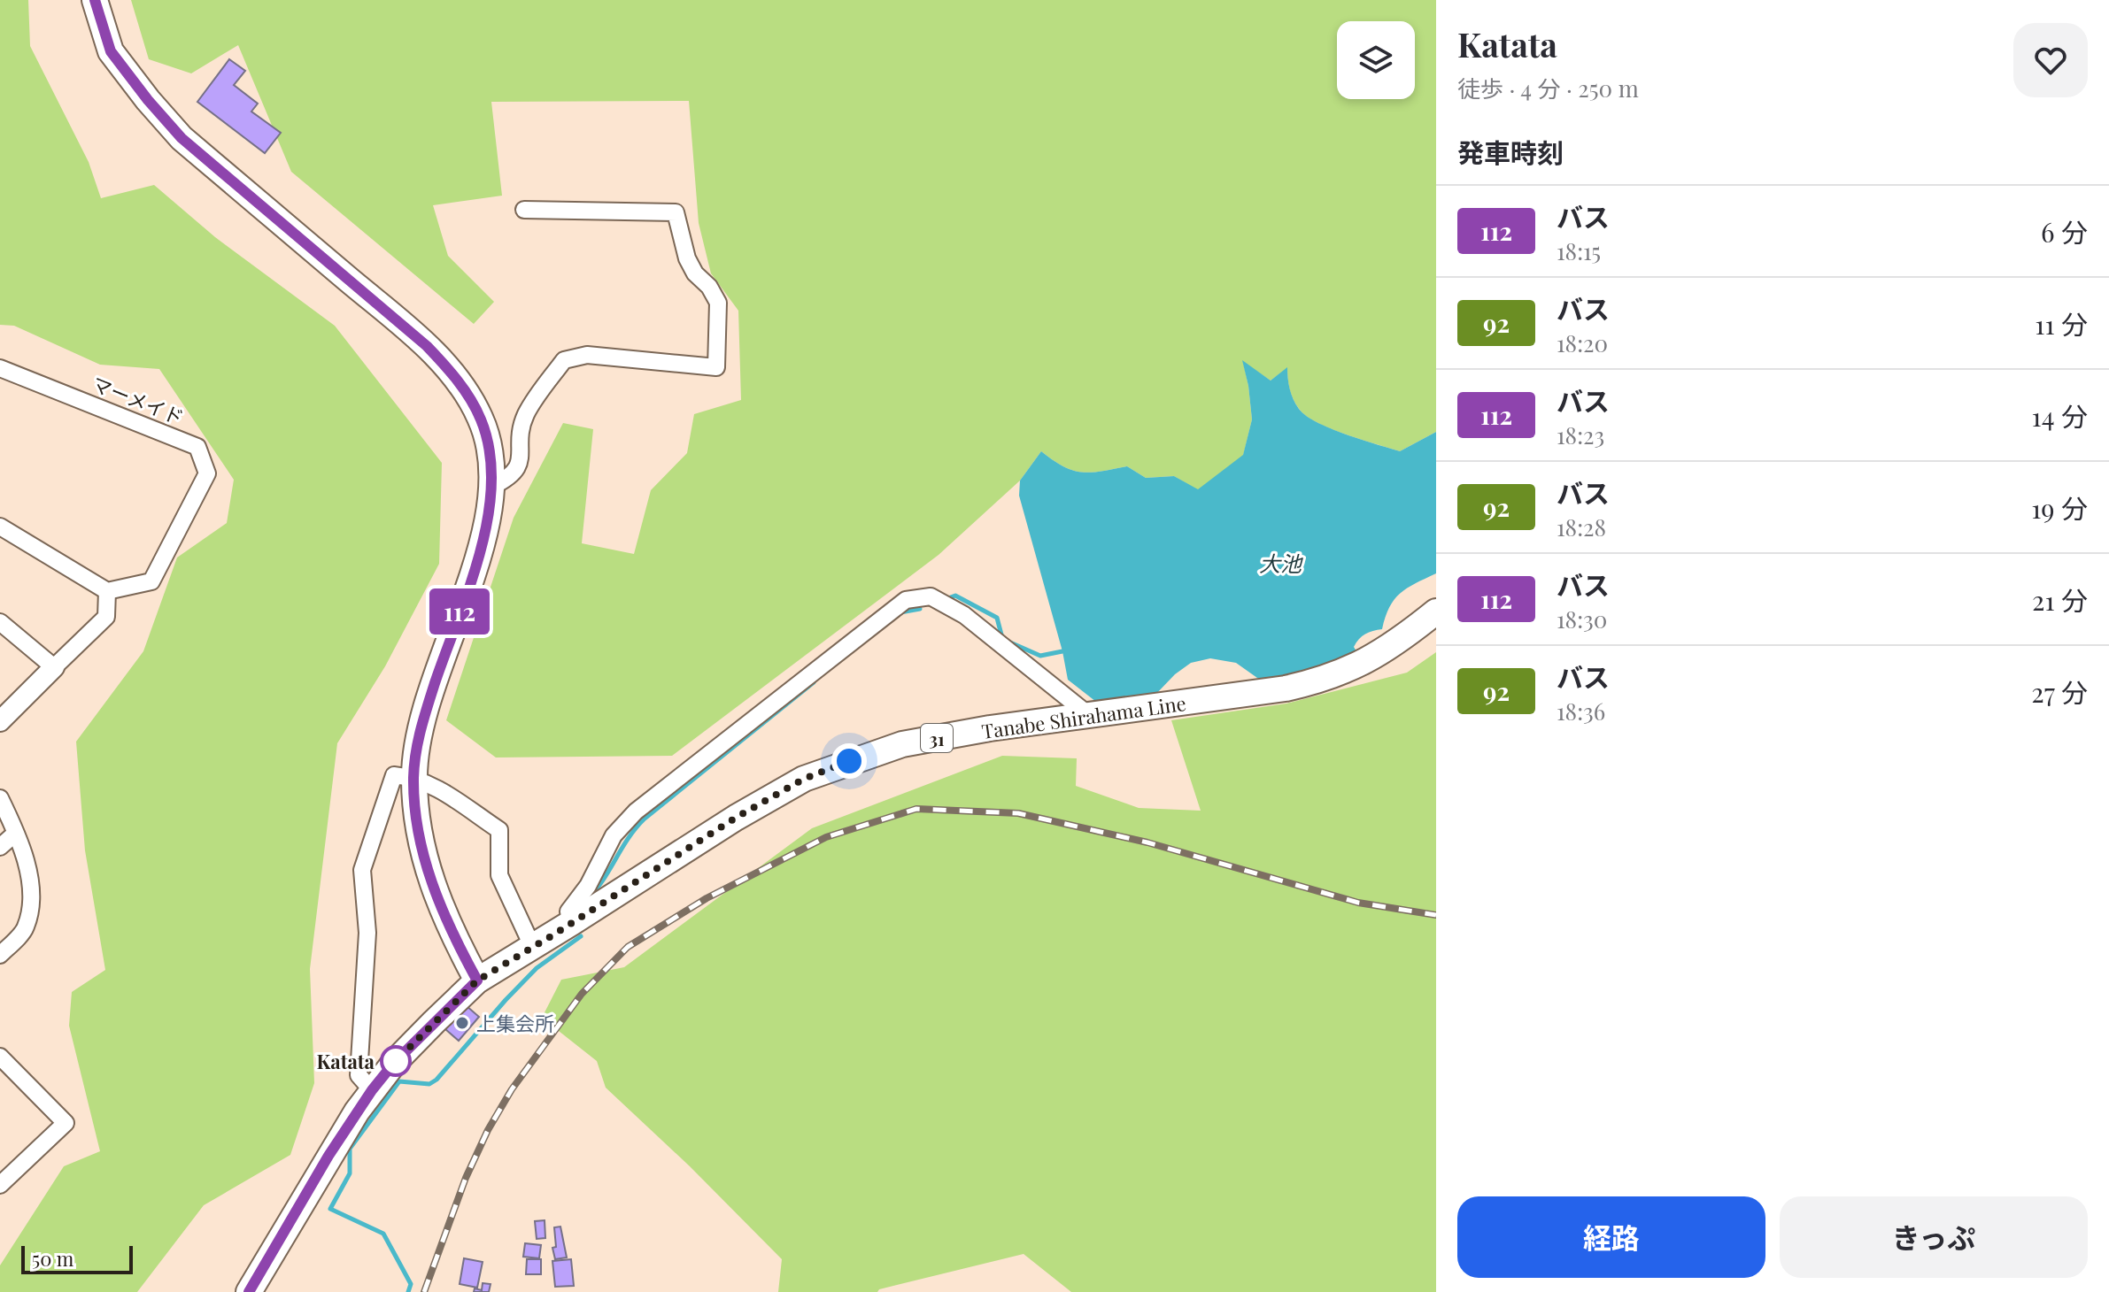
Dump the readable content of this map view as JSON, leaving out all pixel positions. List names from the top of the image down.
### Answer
{
  "streets": {
    "main road": ["Tanabe Shirahama Line", "31"],
    "street": ["マーメイド"]
  },
  "water": ["大池"],
  "places": ["上集会所", "Katata"],
  "lines": ["bus line 112"],
  "scale_bar": "50 m",
  "page": {
    "on_map": "112",
    "heading": [
      ["Katata", "徒歩 · 4 分 · 250 m"],
      "発車時刻"
    ],
    "list": [
      {
        "mark": "112",
        "name": "バス",
        "note": "18:15",
        "value": "6 分"
      },
      {
        "mark": "92",
        "name": "バス",
        "note": "18:20",
        "value": "11 分"
      },
      {
        "mark": "112",
        "name": "バス",
        "note": "18:23",
        "value": "14 分"
      },
      {
        "mark": "92",
        "name": "バス",
        "note": "18:28",
        "value": "19 分"
      },
      {
        "mark": "112",
        "name": "バス",
        "note": "18:30",
        "value": "21 分"
      },
      {
        "mark": "92",
        "name": "バス",
        "note": "18:36",
        "value": "27 分"
      }
    ],
    "buttons": ["経路", "きっぷ"],
    "scale": "50 m"
  }
}
